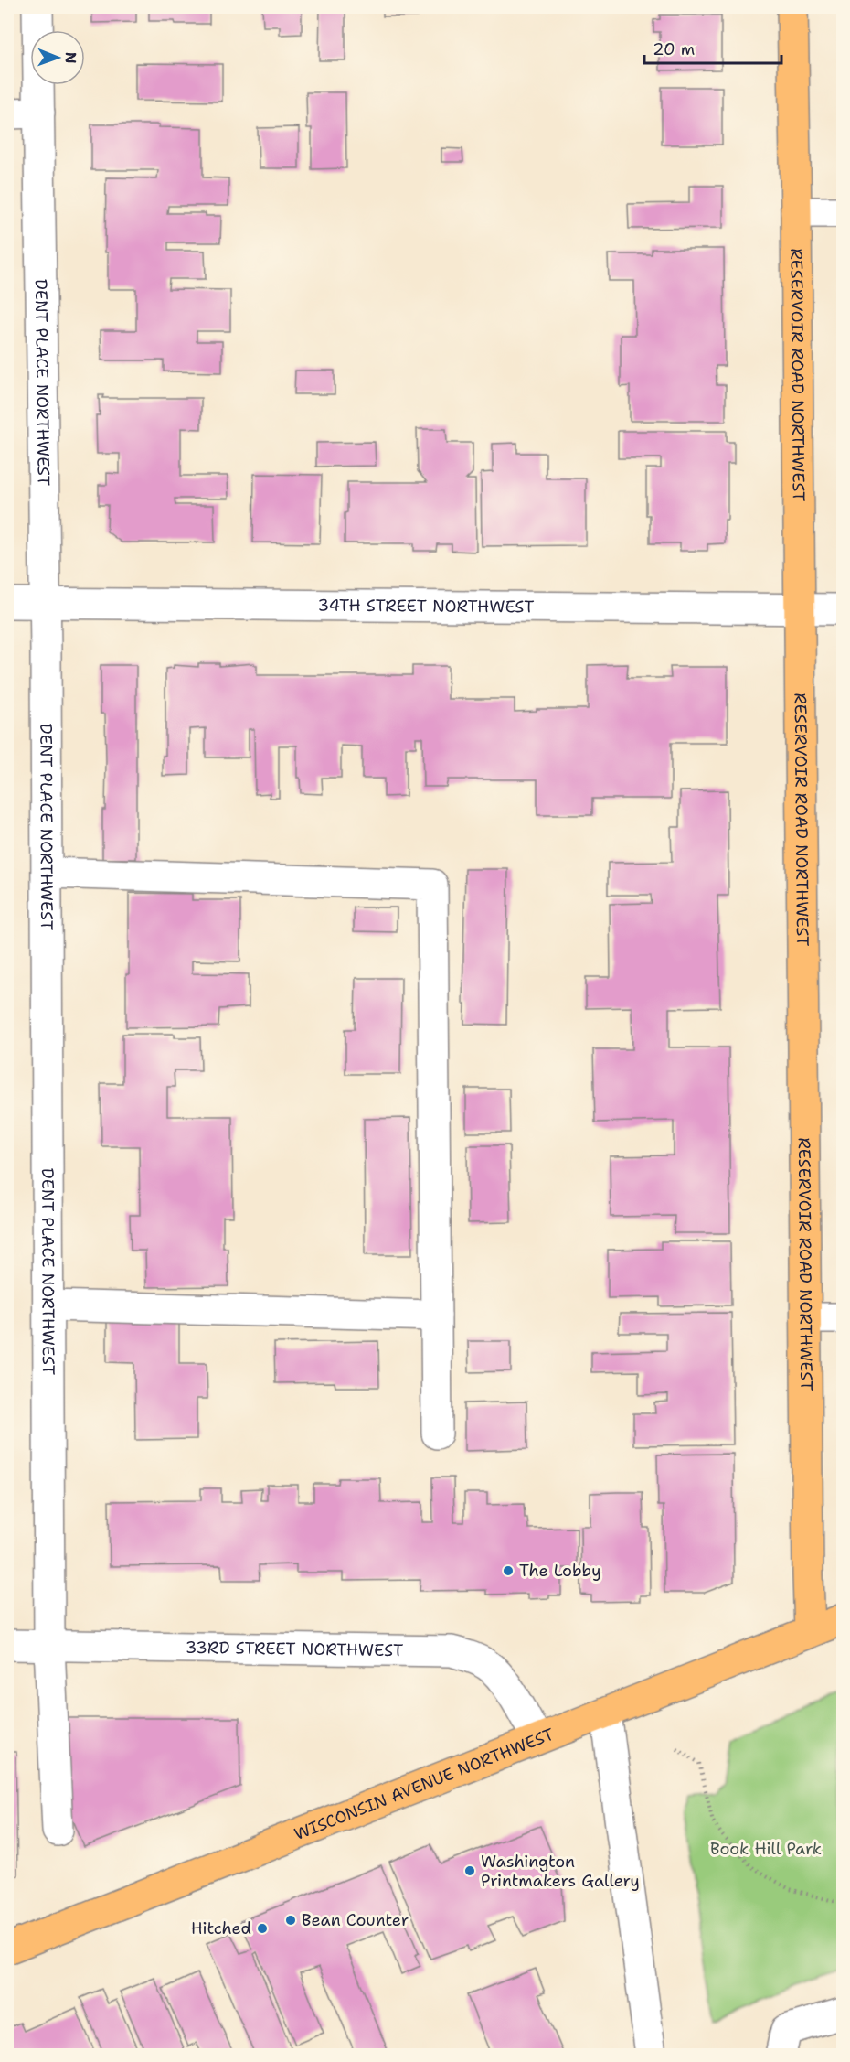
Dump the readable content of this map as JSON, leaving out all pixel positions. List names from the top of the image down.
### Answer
{
  "streets": {
    "main road": ["RESERVOIR ROAD NORTHWEST", "WISCONSIN AVENUE NORTHWEST"],
    "street": ["DENT PLACE NORTHWEST", "34TH STREET NORTHWEST", "33RD STREET NORTHWEST"]
  },
  "crossings": [
    ["RESERVOIR ROAD NORTHWEST", "34TH STREET NORTHWEST"],
    ["RESERVOIR ROAD NORTHWEST", "WISCONSIN AVENUE NORTHWEST"],
    ["DENT PLACE NORTHWEST", "34TH STREET NORTHWEST"],
    ["DENT PLACE NORTHWEST", "33RD STREET NORTHWEST"],
    ["33RD STREET NORTHWEST", "WISCONSIN AVENUE NORTHWEST"]
  ],
  "parks": ["Book Hill Park"],
  "places": [
    "The Lobby",
    "Washington Printmakers Gallery",
    "Bean Counter",
    "Hitched"
  ],
  "scale_bar": "20 m",
  "north": "right"
}
